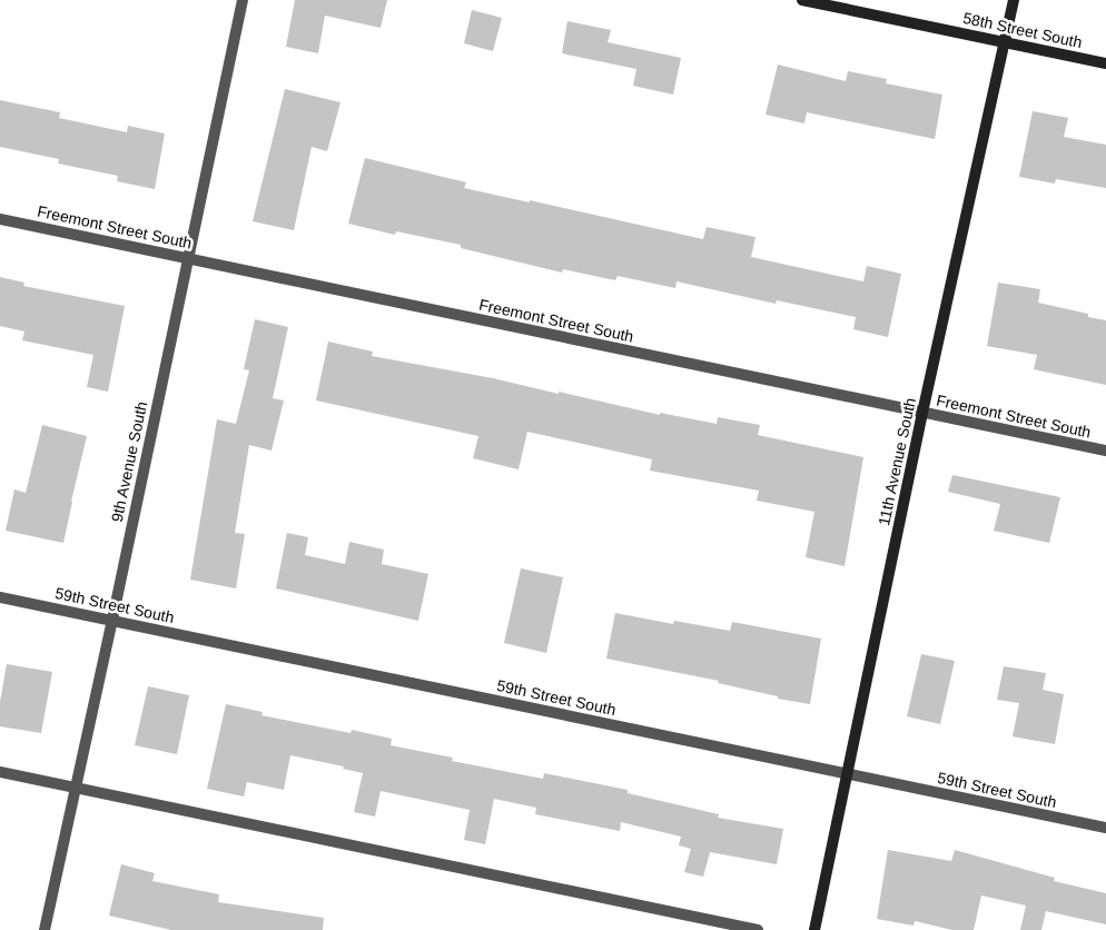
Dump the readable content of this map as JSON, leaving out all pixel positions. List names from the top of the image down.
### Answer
{
  "streets": {
    "street": [
      "58th Street South",
      "Freemont Street South",
      "9th Avenue South",
      "11th Avenue South",
      "59th Street South"
    ]
  },
  "crossings": [
    ["58th Street South", "11th Avenue South"],
    ["Freemont Street South", "9th Avenue South"],
    ["Freemont Street South", "11th Avenue South"],
    ["9th Avenue South", "59th Street South"],
    ["11th Avenue South", "59th Street South"]
  ]
}
